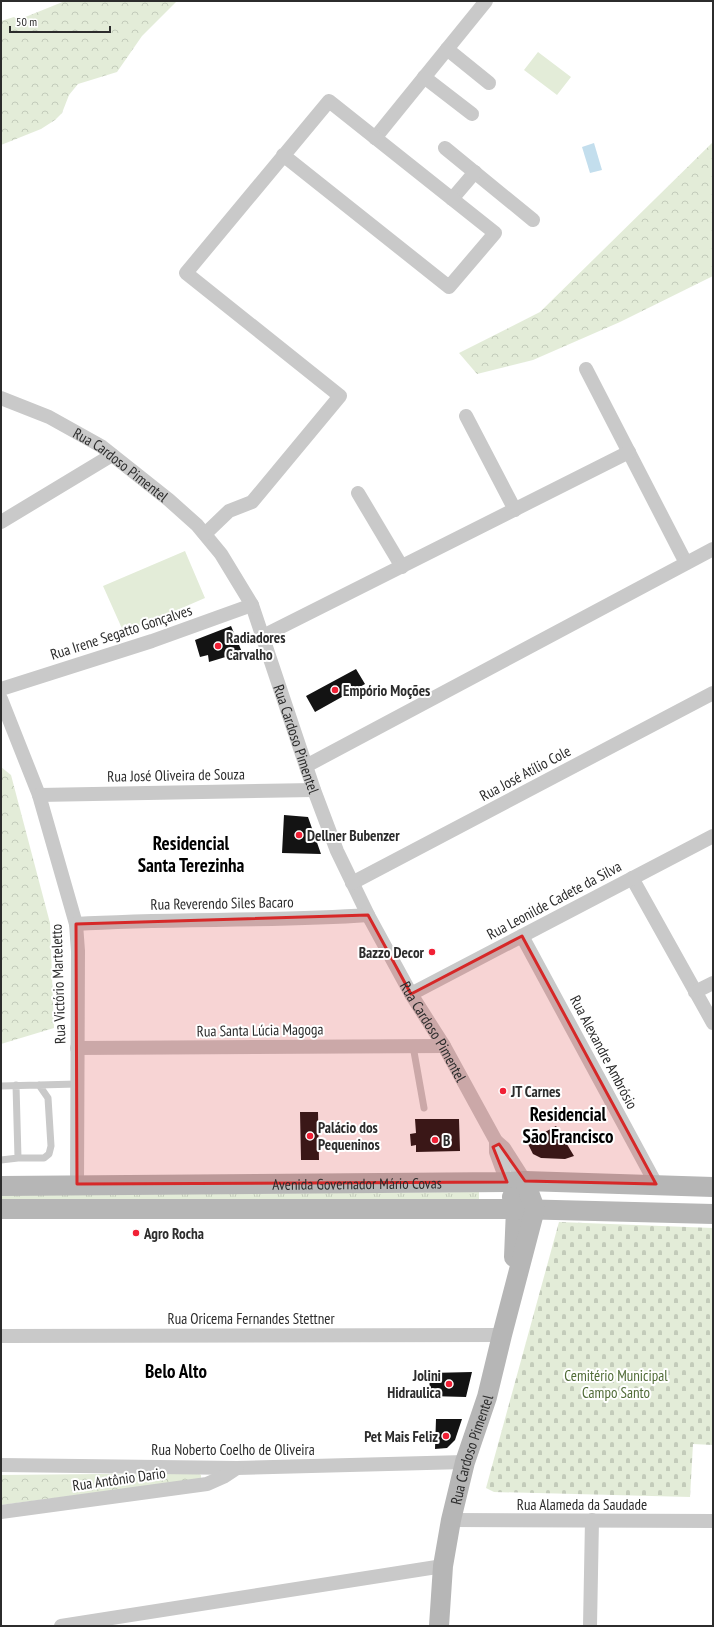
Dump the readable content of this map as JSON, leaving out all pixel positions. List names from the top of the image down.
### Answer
{
  "streets": {
    "main road": ["Rua Cardoso Pimentel", "Avenida Governador Mário Covas"],
    "street": [
      "Rua Irene Segatto Gonçalves",
      "Rua José Atílio Cole",
      "Rua José Oliveira de Souza",
      "Rua Leonilde Cadete da Silva",
      "Rua Reverendo Siles Bacaro",
      "Rua Victório Marteletto",
      "Rua Santa Lúcia Magoga",
      "Rua Alexandre Ambrósio",
      "Rua Oricema Fernandes Stettner",
      "Rua Noberto Coelho de Oliveira",
      "Rua Antônio Dario",
      "Rua Alameda da Saudade"
    ]
  },
  "crossings": [
    ["Rua Cardoso Pimentel", "Rua Irene Segatto Gonçalves"],
    ["Rua Cardoso Pimentel", "Rua José Atílio Cole"],
    ["Rua Cardoso Pimentel", "Rua José Oliveira de Souza"],
    ["Rua Cardoso Pimentel", "Rua Leonilde Cadete da Silva"],
    ["Rua Cardoso Pimentel", "Rua Reverendo Siles Bacaro"],
    ["Rua Cardoso Pimentel", "Rua Santa Lúcia Magoga"],
    ["Rua Cardoso Pimentel", "Avenida Governador Mário Covas"],
    ["Rua Cardoso Pimentel", "Rua Oricema Fernandes Stettner"],
    ["Rua Cardoso Pimentel", "Rua Noberto Coelho de Oliveira"],
    ["Rua Cardoso Pimentel", "Rua Alameda da Saudade"],
    ["Rua José Oliveira de Souza", "Rua Victório Marteletto"],
    ["Rua Leonilde Cadete da Silva", "Rua Alexandre Ambrósio"],
    ["Rua Reverendo Siles Bacaro", "Rua Victório Marteletto"],
    ["Rua Victório Marteletto", "Rua Santa Lúcia Magoga"],
    ["Rua Victório Marteletto", "Avenida Governador Mário Covas"],
    ["Rua Alexandre Ambrósio", "Avenida Governador Mário Covas"],
    ["Rua Noberto Coelho de Oliveira", "Rua Antônio Dario"]
  ],
  "districts": ["Residencial Santa Terezinha", "Residencial São Francisco", "Belo Alto"],
  "parks": ["Cemitério Municipal Campo Santo"],
  "places": [
    "Radiadores Carvalho",
    "Empório Moções",
    "Dellner Bubenzer",
    "Bazzo Decor",
    "JT Carnes",
    "Palácio dos Pequeninos",
    "B",
    "Agro Rocha",
    "Jolini Hidraulica",
    "Pet Mais Feliz"
  ],
  "scale_bar": "50 m"
}
